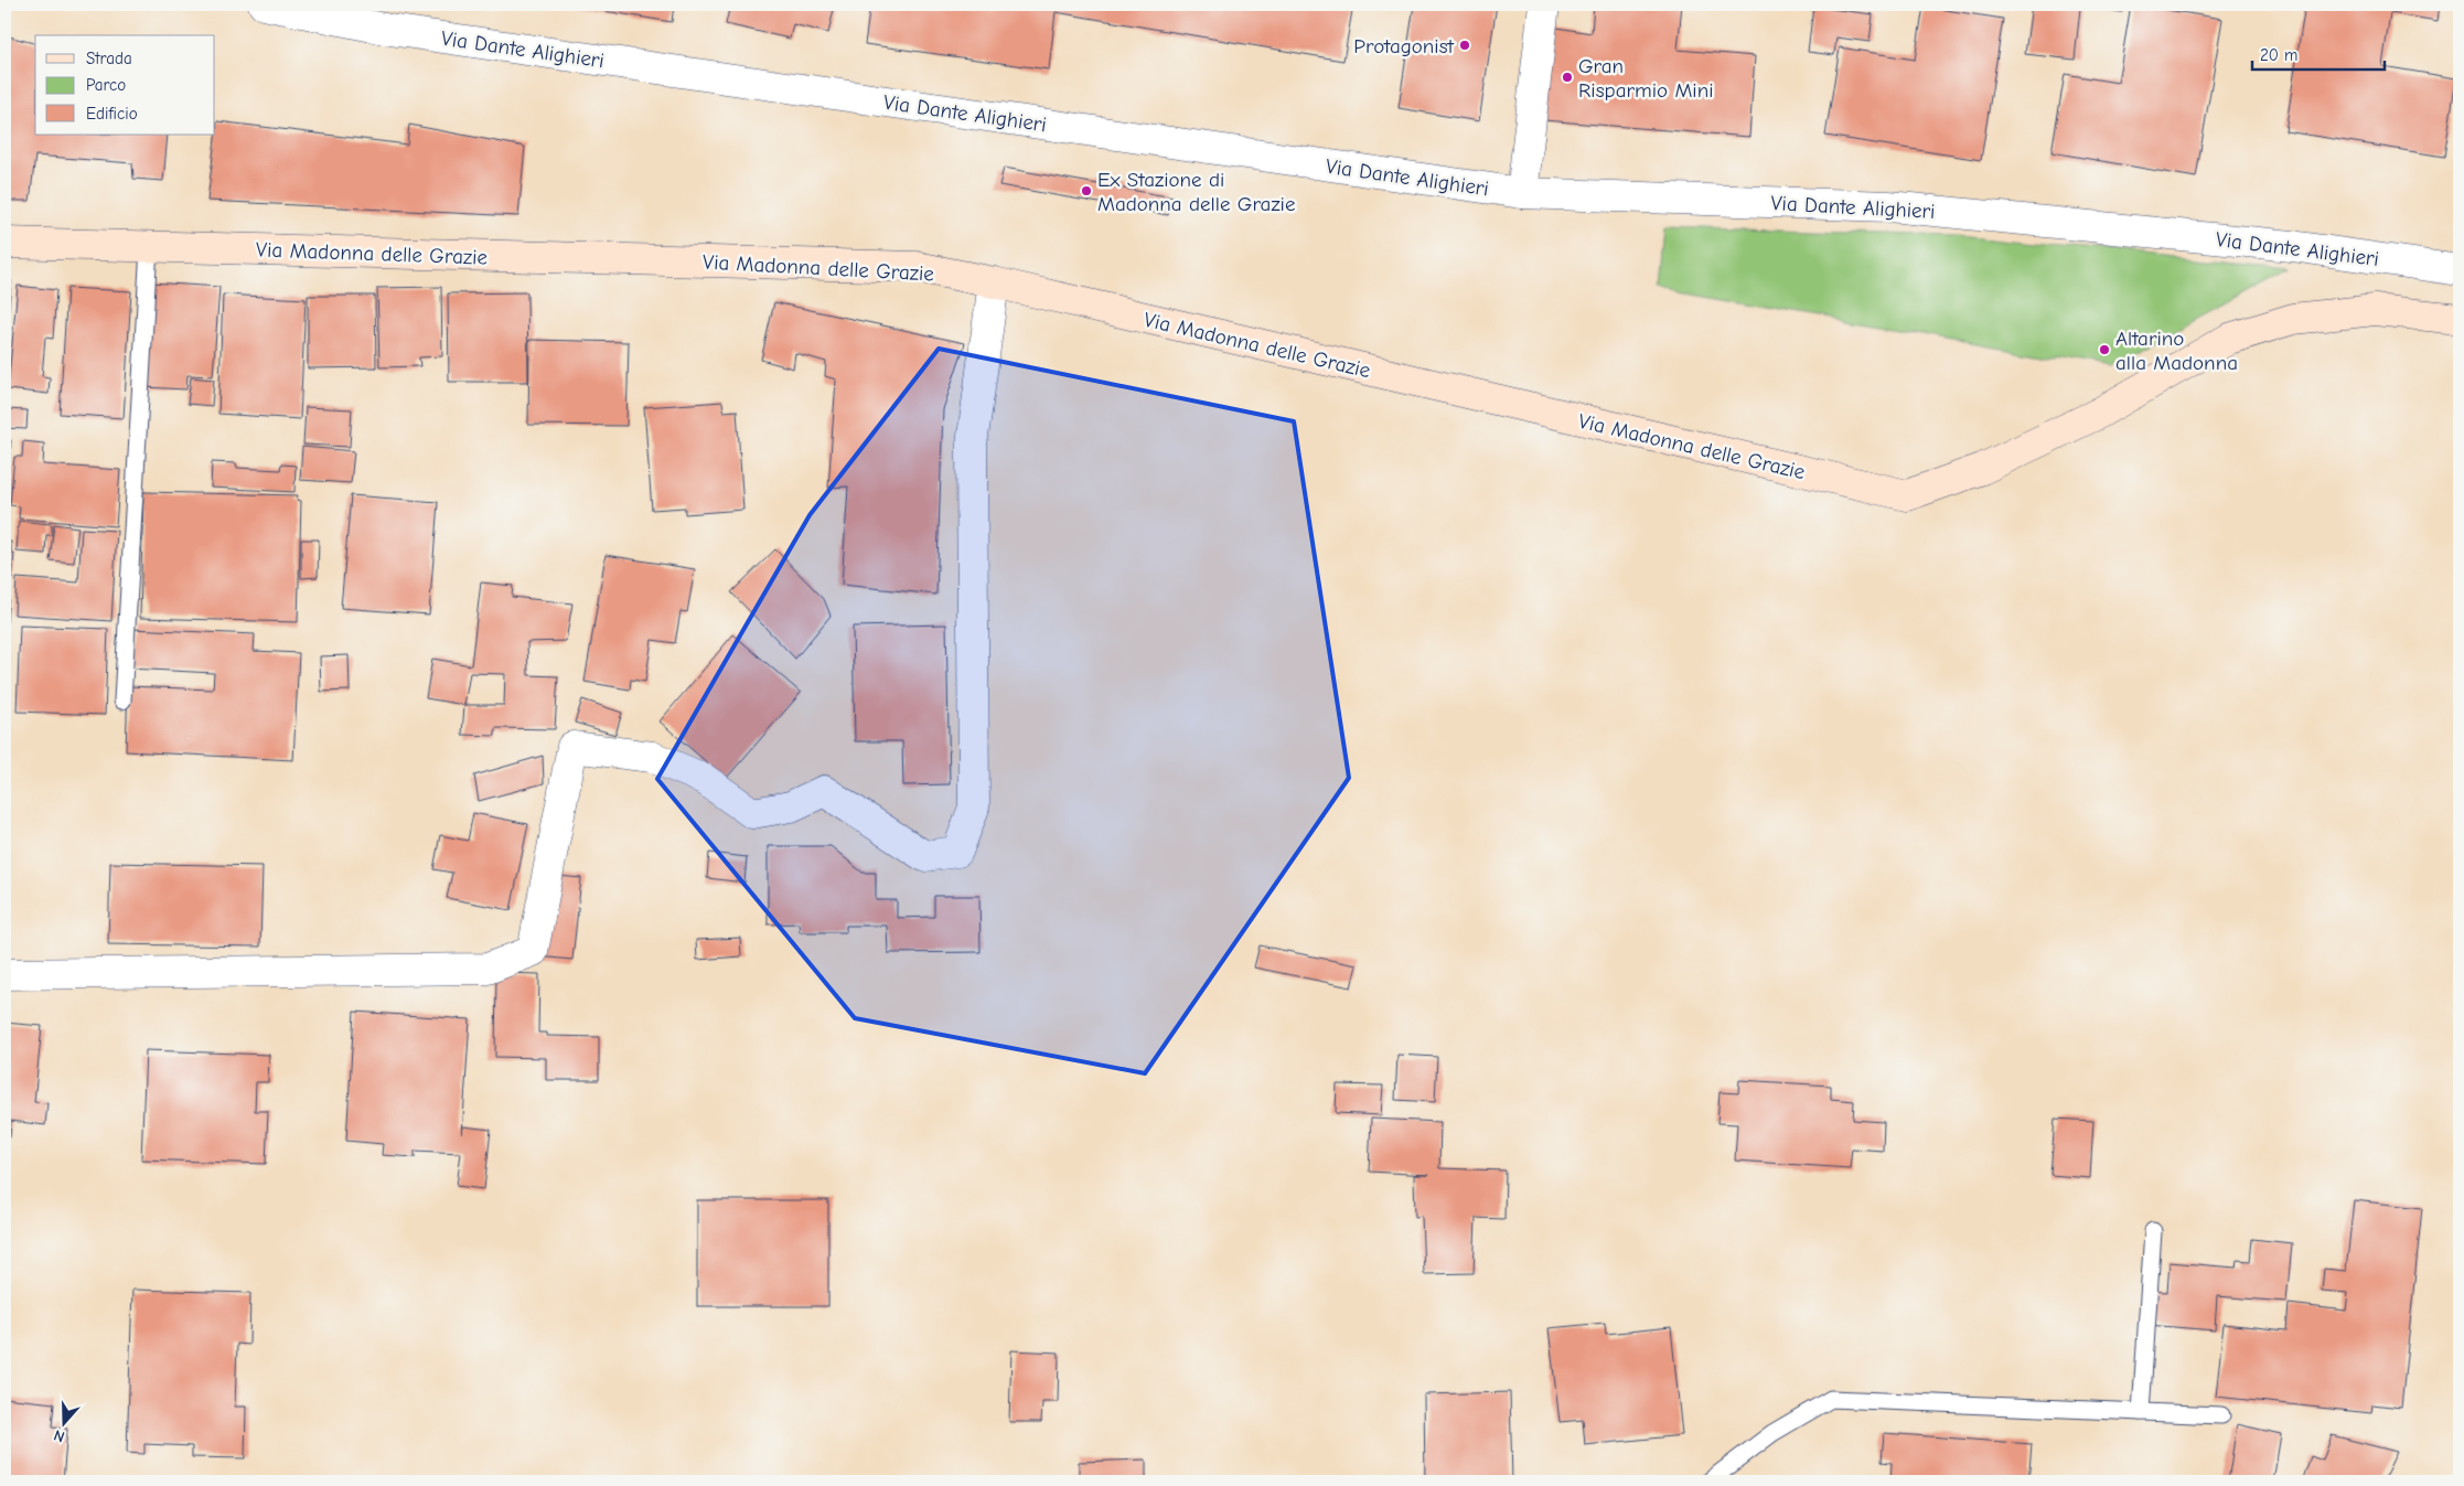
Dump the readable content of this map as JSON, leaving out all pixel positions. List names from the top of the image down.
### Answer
{
  "streets": {
    "main road": ["Via Madonna delle Grazie"],
    "street": ["Via Dante Alighieri"]
  },
  "places": [
    "Protagonist",
    "Gran Risparmio Mini",
    "Ex Stazione di Madonna delle Grazie",
    "Altarino alla Madonna"
  ],
  "legend": ["Strada", "Parco", "Edificio"],
  "scale_bar": "20 m",
  "north": "bottom"
}
